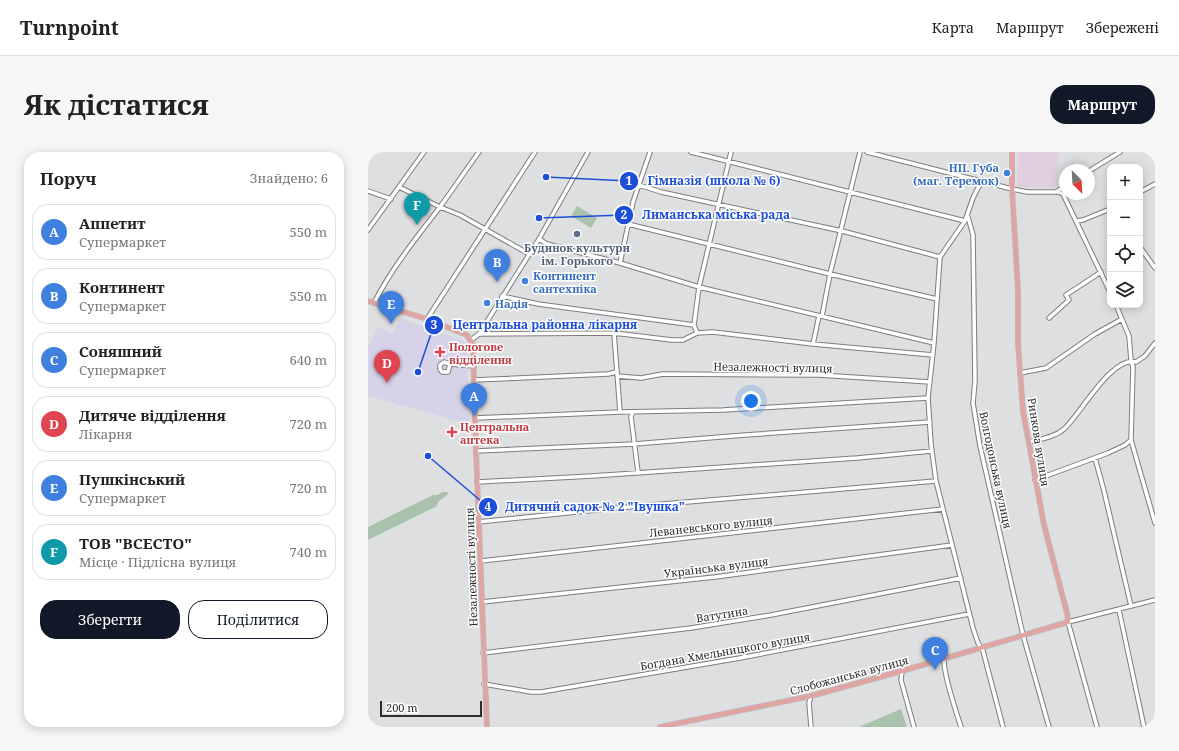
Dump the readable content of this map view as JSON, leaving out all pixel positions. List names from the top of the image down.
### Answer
{
  "streets": {
    "main road": ["Незалежності вулиця", "Ринкова вулиця", "Слобожанська вулиця"],
    "street": [
      "Волгодонська вулиця",
      "Леваневського вулиця",
      "Українська вулиця",
      "Ватутина",
      "Богдана Хмельницкого вулиця"
    ]
  },
  "crossings": [
    ["Незалежності вулиця", "Леваневського вулиця"],
    ["Незалежності вулиця", "Українська вулиця"],
    ["Незалежності вулиця", "Ватутина"],
    ["Незалежності вулиця", "Богдана Хмельницкого вулиця"],
    ["Ринкова вулиця", "Слобожанська вулиця"],
    ["Волгодонська вулиця", "Слобожанська вулиця"]
  ],
  "places": {
    "other": [
      "НП. Губа (маг. Теремок)",
      "Гімназія (школа № 6)",
      "Лиманська міська рада",
      "Будинок культури ім. Горького",
      "Континент сантехніка",
      "Надiя",
      "Центральна районна лікарня",
      "Дитячий садок № 2 \"Івушка\""
    ],
    "health": ["Пологове відділення", "Центральна аптека"]
  },
  "scale_bar": "200 m",
  "north": "bottom right",
  "page": {
    "header": "Turnpoint",
    "nav": ["Карта", "Маршрут", "Збережені"],
    "title": "Як дістатися",
    "buttons": [
      "Маршрут",
      ["Зберегти", "Поділитися"]
    ],
    "heading": ["Поруч", "Знайдено: 6"],
    "map_buttons": ["+", "−"],
    "pins": [
      "F",
      "B",
      "E",
      "D",
      "A",
      "C"
    ],
    "list": [
      {
        "mark": "A",
        "name": "Аппетит",
        "note": "Супермаркет",
        "value": "550 m"
      },
      {
        "mark": "B",
        "name": "Континент",
        "note": "Супермаркет",
        "value": "550 m"
      },
      {
        "mark": "C",
        "name": "Соняшний",
        "note": "Супермаркет",
        "value": "640 m"
      },
      {
        "mark": "D",
        "name": "Дитяче відділення",
        "note": "Лікарня",
        "value": "720 m"
      },
      {
        "mark": "E",
        "name": "Пушкінський",
        "note": "Супермаркет",
        "value": "720 m"
      },
      {
        "mark": "F",
        "name": "ТОВ \"ВСЕСТО\"",
        "note": "Місце · Підлісна вулиця",
        "value": "740 m"
      }
    ],
    "scale": "200 m"
  }
}
